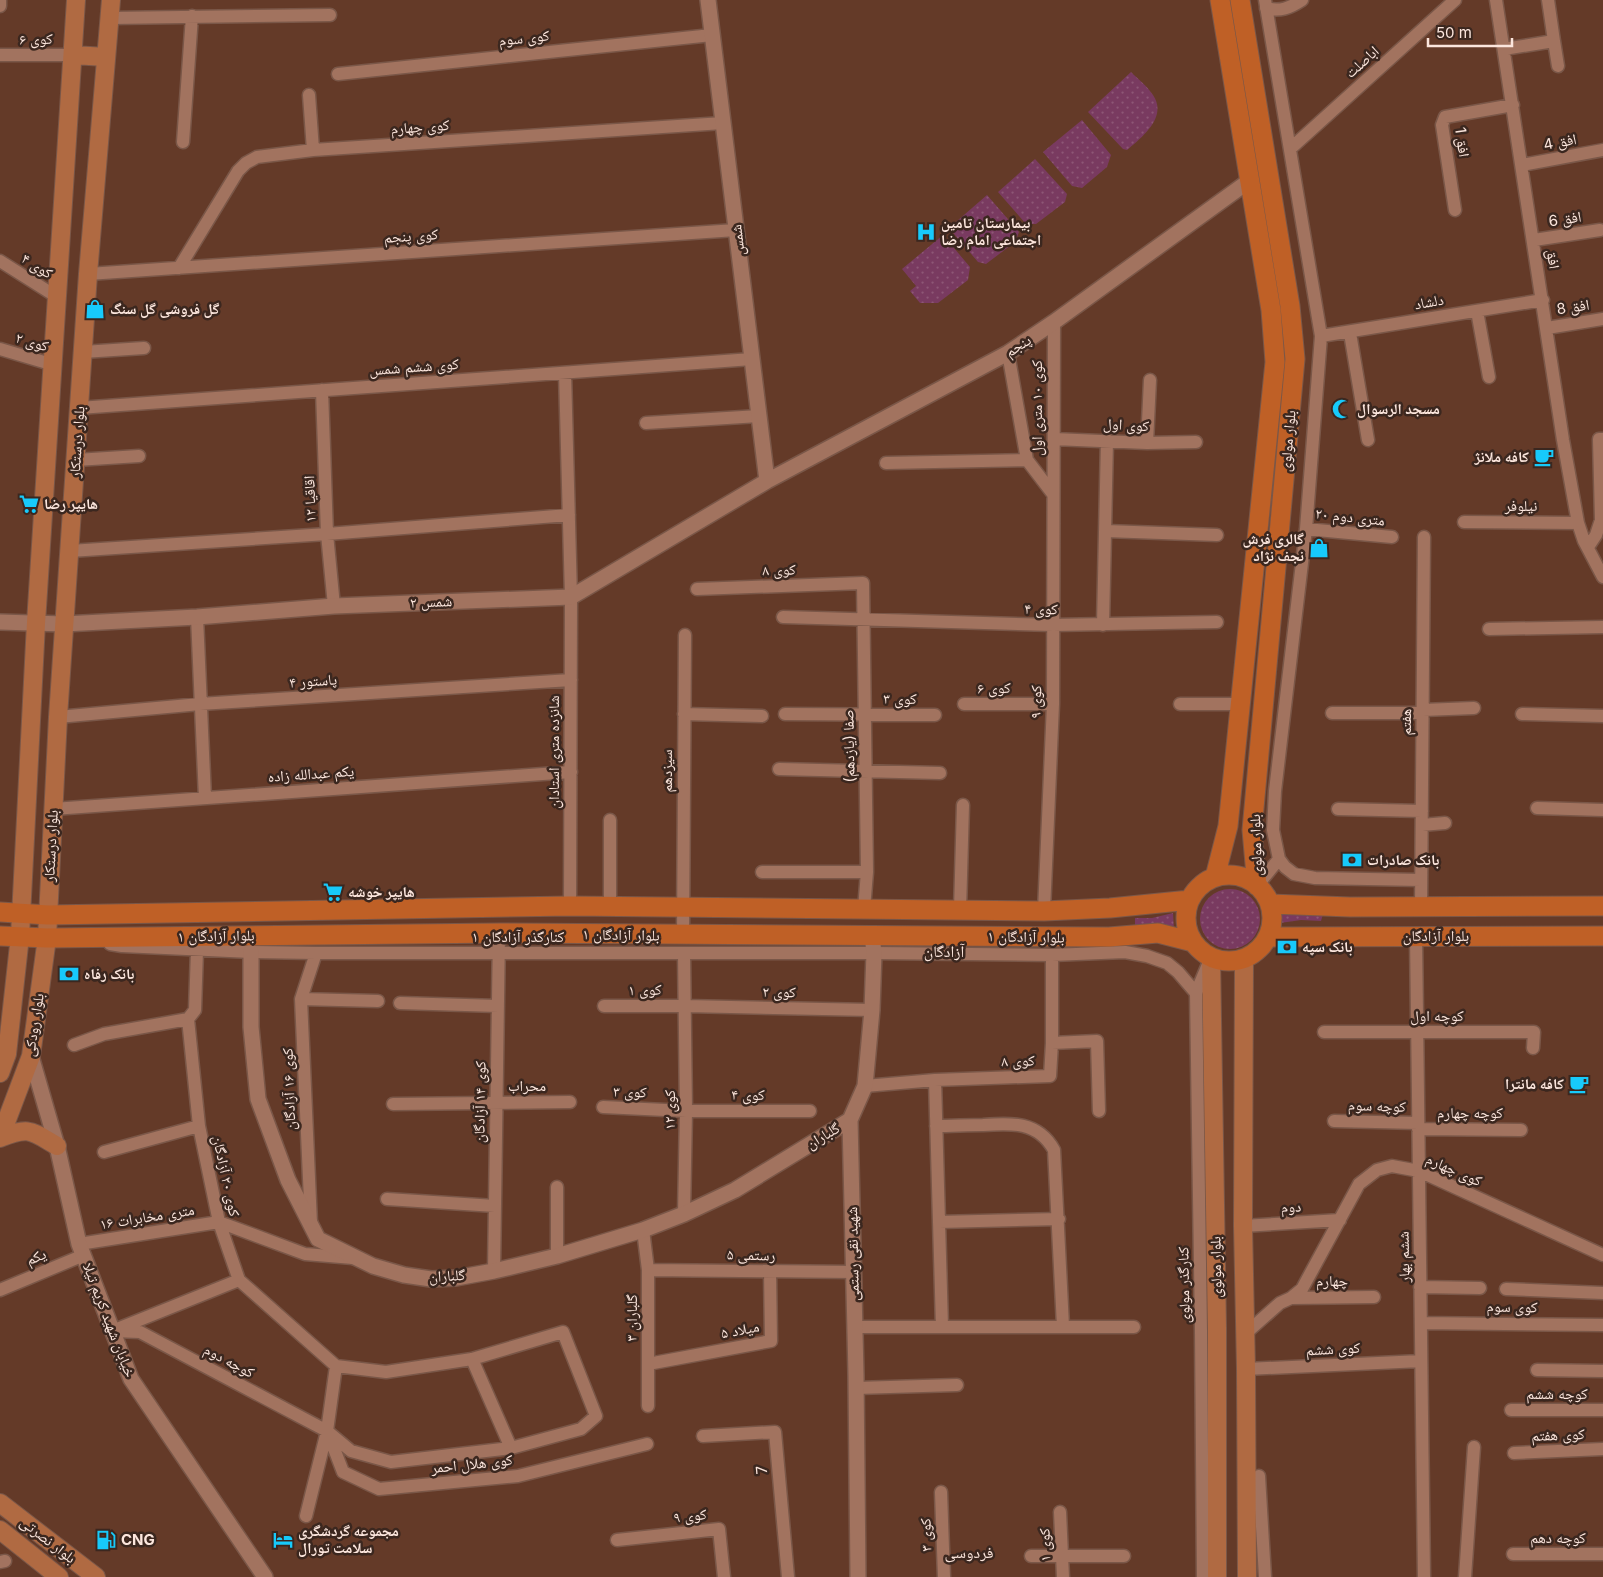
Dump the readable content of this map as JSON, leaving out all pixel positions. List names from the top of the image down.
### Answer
{
  "streets": {
    "main road": [
      "بلوار مولوی",
      "بلوار درستکار",
      "بلوار آزادگان ۱",
      "بلوار آزادگان",
      "بلوار رودکی",
      "بلوار نصرتی"
    ],
    "street": [
      "کوی سوم",
      "کوی ۶",
      "اباصلت",
      "کوی چهارم",
      "افق 1",
      "افق 4",
      "افق 6",
      "کوی پنجم",
      "شمس",
      "افق",
      "کوی ۴",
      "دلشاد",
      "افق 8",
      "کوی ۲",
      "پنجم",
      "کوی ششم شمس",
      "کوی ۱۰ متری اول",
      "کوی اول",
      "اقاقیا ۱۲",
      "نیلوفر",
      "۲۰ متری دوم",
      "کوی ۸",
      "شمس ۲",
      "پاستور ۴",
      "کوی ۳",
      "کوی ۹",
      "هفتم",
      "صفا (یازدهم)",
      "شانزده متری استادان",
      "سیزدهم",
      "یکم عبدالله زاده",
      "کنارگذر آزادگان ۱",
      "کوی ۱",
      "کوچه اول",
      "محراب",
      "کوی ۱۶ آزادگان",
      "کوی ۱۴ آزادگان",
      "کوچه سوم",
      "کوی ۱۲",
      "کوچه چهارم",
      "گلباران",
      "کوی ۲۰ آزادگان",
      "دوم",
      "۱۶ متری مخابرات",
      "شهید نقی رستمی",
      "رستمی ۵",
      "یکم",
      "ششم بهار",
      "چهارم",
      "کنارگذر مولوی",
      "گلباران ۳",
      "خیابان شهید کریم تیلا",
      "میلاد ۵",
      "کوی ششم",
      "کوچه دوم",
      "کوچه ششم",
      "کوی هفتم",
      "کوی هلال احمر",
      "7",
      "کوچه دهم"
    ]
  },
  "crossings": [
    ["کوی سوم", "شمس"],
    ["کوی سوم", "ششم بهار"],
    ["کوی ۶", "بلوار درستکار"],
    ["کوی ۶", "کوی ۹"],
    ["کوی چهارم", "کوی پنجم"],
    ["کوی چهارم", "شمس"],
    ["کوی چهارم", "بلوار مولوی"],
    ["کوی چهارم", "دوم"],
    ["کوی چهارم", "ششم بهار"],
    ["کوی چهارم", "چهارم"],
    ["افق 1", "افق"],
    ["افق 4", "افق"],
    ["افق 6", "افق"],
    ["کوی پنجم", "شمس"],
    ["کوی پنجم", "بلوار درستکار"],
    ["شمس", "پنجم"],
    ["شمس", "کوی ششم شمس"],
    ["شمس", "شمس ۲"],
    ["افق", "دلشاد"],
    ["افق", "افق 8"],
    ["افق", "نیلوفر"],
    ["کوی ۴", "بلوار درستکار"],
    ["کوی ۴", "کوی ۳"],
    ["کوی ۴", "کوی ۹"],
    ["کوی ۴", "صفا (یازدهم)"],
    ["کوی ۴", "کوی ۱۲"],
    ["کوی ۲", "بلوار درستکار"],
    ["کوی ۲", "کوی ۱"],
    ["کوی ۲", "کوی ۱۲"],
    ["کوی ۲", "شهید نقی رستمی"],
    ["پنجم", "کوی ۱۰ متری اول"],
    ["پنجم", "بلوار مولوی"],
    ["پنجم", "شمس ۲"],
    ["کوی ششم شمس", "بلوار درستکار"],
    ["کوی ششم شمس", "اقاقیا ۱۲"],
    ["کوی ششم شمس", "شانزده متری استادان"],
    ["کوی ۱۰ متری اول", "کوی اول"],
    ["کوی ۱۰ متری اول", "کوی ۹"],
    ["بلوار مولوی", "بلوار آزادگان ۱"],
    ["بلوار مولوی", "بلوار آزادگان"],
    ["بلوار مولوی", "دوم"],
    ["بلوار مولوی", "کنارگذر مولوی"],
    ["بلوار مولوی", "کوی ششم"],
    ["بلوار درستکار", "شمس ۲"],
    ["بلوار درستکار", "پاستور ۴"],
    ["بلوار درستکار", "یکم عبدالله زاده"],
    ["بلوار درستکار", "بلوار آزادگان ۱"],
    ["بلوار درستکار", "بلوار رودکی"],
    ["اقاقیا ۱۲", "شمس ۲"],
    ["کوی ۸", "صفا (یازدهم)"],
    ["کوی ۸", "شهید نقی رستمی"],
    ["شمس ۲", "شانزده متری استادان"],
    ["پاستور ۴", "شانزده متری استادان"],
    ["کوی ۳", "صفا (یازدهم)"],
    ["کوی ۳", "کوی ۱۲"],
    ["کوی ۹", "بلوار آزادگان ۱"],
    ["هفتم", "بلوار آزادگان"],
    ["صفا (یازدهم)", "بلوار آزادگان ۱"],
    ["شانزده متری استادان", "یکم عبدالله زاده"],
    ["شانزده متری استادان", "بلوار آزادگان ۱"],
    ["سیزدهم", "بلوار آزادگان ۱"],
    ["سیزدهم", "کنارگذر آزادگان ۱"],
    ["سیزدهم", "کوی ۱۲"],
    ["بلوار آزادگان ۱", "بلوار آزادگان"],
    ["بلوار آزادگان ۱", "کنارگذر آزادگان ۱"],
    ["بلوار آزادگان ۱", "بلوار رودکی"],
    ["بلوار آزادگان ۱", "کوی ۱۴ آزادگان"],
    ["بلوار آزادگان ۱", "کوی ۱۲"],
    ["بلوار آزادگان ۱", "شهید نقی رستمی"],
    ["بلوار آزادگان ۱", "کنارگذر مولوی"],
    ["بلوار آزادگان", "ششم بهار"],
    ["بلوار آزادگان", "کنارگذر مولوی"],
    ["کنارگذر آزادگان ۱", "کوی ۱۶ آزادگان"],
    ["کنارگذر آزادگان ۱", "کوی ۱۴ آزادگان"],
    ["کنارگذر آزادگان ۱", "کوی ۱۲"],
    ["کنارگذر آزادگان ۱", "گلباران"],
    ["کنارگذر آزادگان ۱", "کوی ۲۰ آزادگان"],
    ["کوی ۱", "کوی ۱۲"],
    ["کوچه اول", "ششم بهار"],
    ["بلوار رودکی", "خیابان شهید کریم تیلا"],
    ["محراب", "کوی ۱۴ آزادگان"],
    ["کوی ۱۶ آزادگان", "گلباران"],
    ["کوی ۱۴ آزادگان", "گلباران"],
    ["کوچه سوم", "کوچه چهارم"],
    ["کوچه سوم", "ششم بهار"],
    ["کوی ۱۲", "گلباران"],
    ["کوچه چهارم", "ششم بهار"],
    ["گلباران", "شهید نقی رستمی"],
    ["گلباران", "گلباران ۳"],
    ["کوی ۲۰ آزادگان", "۱۶ متری مخابرات"],
    ["۱۶ متری مخابرات", "یکم"],
    ["۱۶ متری مخابرات", "خیابان شهید کریم تیلا"],
    ["شهید نقی رستمی", "رستمی ۵"],
    ["رستمی ۵", "گلباران ۳"],
    ["رستمی ۵", "میلاد ۵"],
    ["یکم", "خیابان شهید کریم تیلا"],
    ["ششم بهار", "کوی ششم"],
    ["گلباران ۳", "میلاد ۵"],
    ["خیابان شهید کریم تیلا", "کوچه دوم"],
    ["کوچه دوم", "کوی هلال احمر"]
  ],
  "districts": ["آزادگان", "فردوسی"],
  "places": {
    "hospital": ["بیمارستان تامین اجتماعی امام رضا"],
    "shop": ["گل فروشی گل سنگ", "گالری فرش نجف نژاد"],
    "mosque": ["مسجد الرسوال"],
    "cafe": ["کافه ملانژ", "کافه مانترا"],
    "supermarket": ["هایپر رضا", "هایپر خوشه"],
    "bank": ["بانک صادرات", "بانک سپه", "بانک رفاه"],
    "fuel station": ["CNG"],
    "hotel": ["مجموعه گردشگری سلامت تورال"]
  },
  "scale_bar": "50 m"
}
